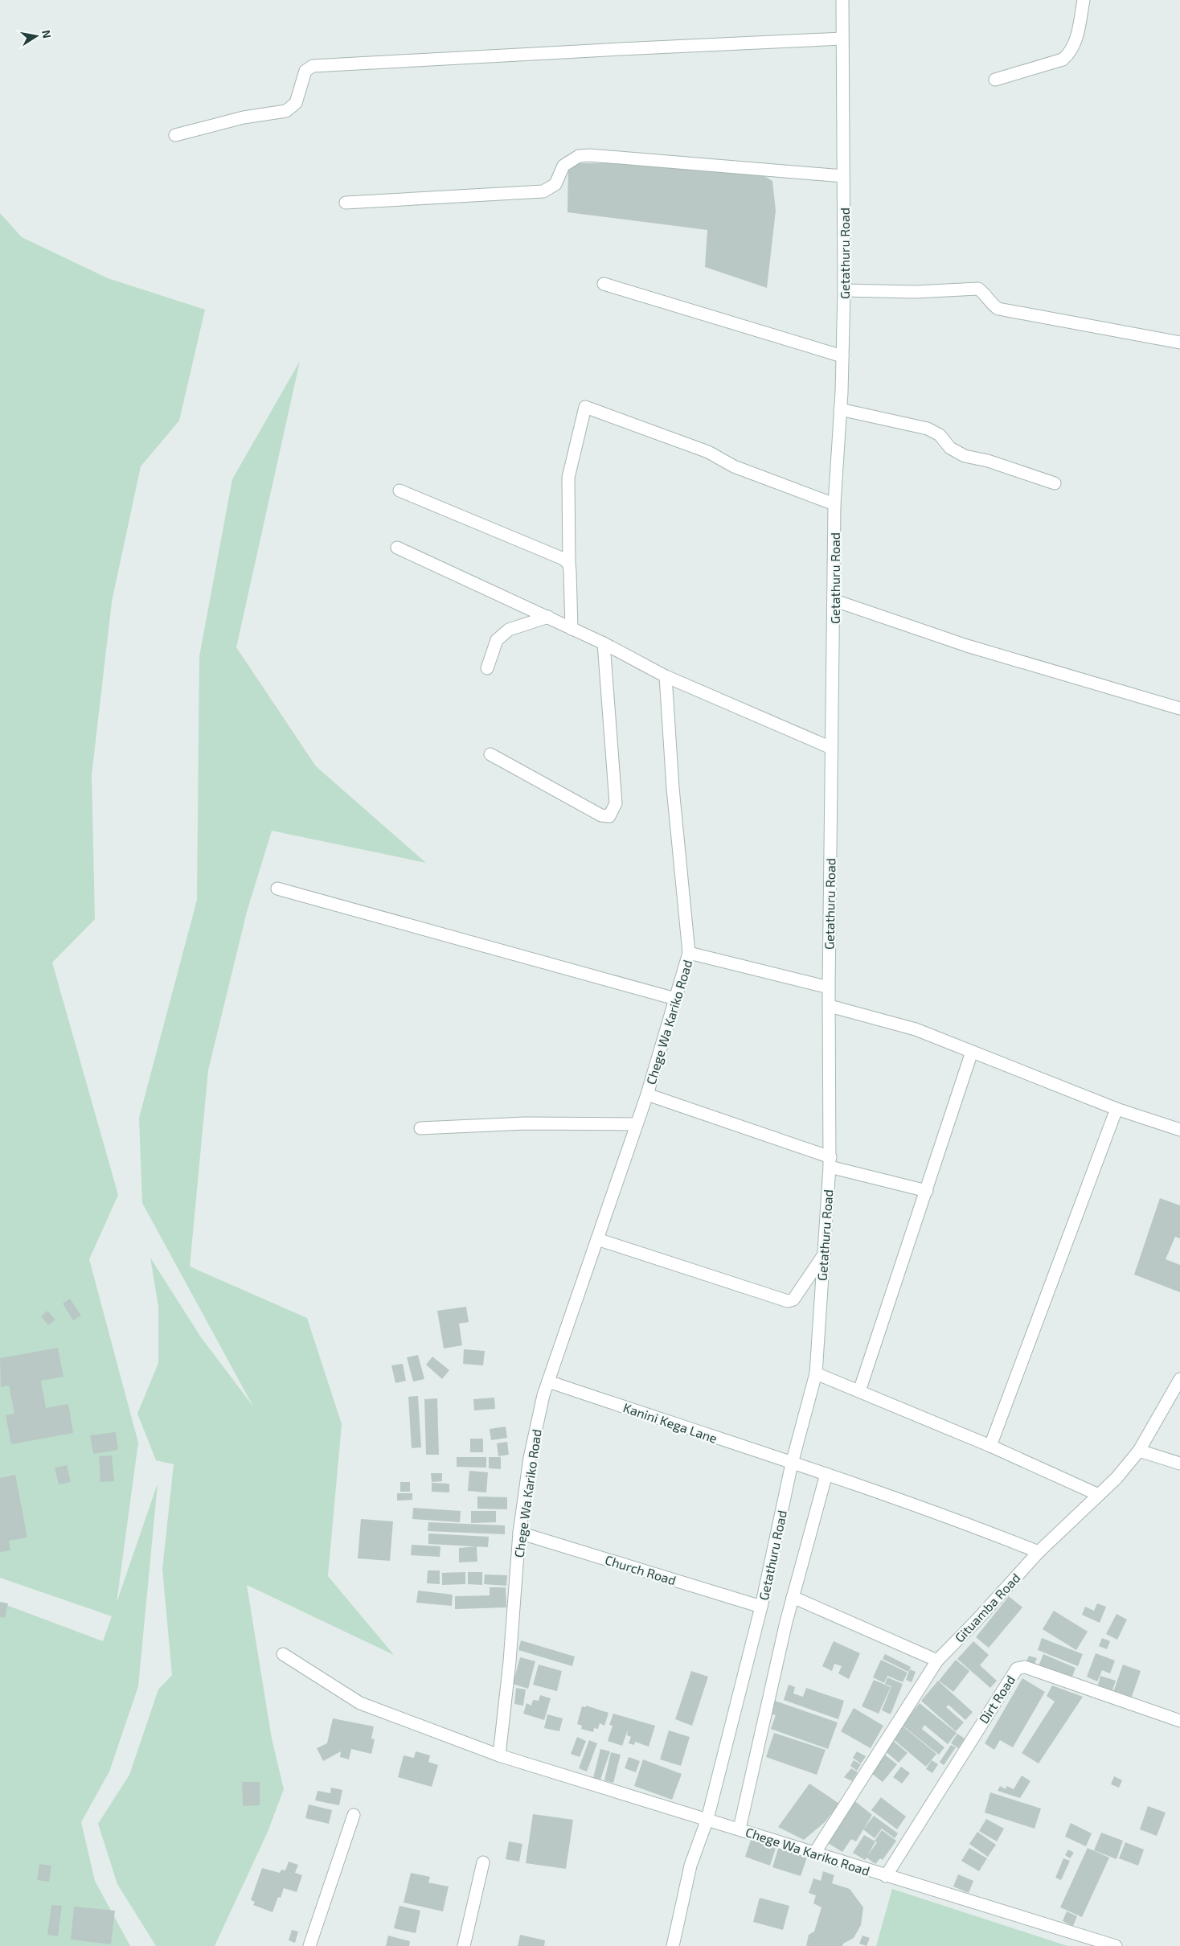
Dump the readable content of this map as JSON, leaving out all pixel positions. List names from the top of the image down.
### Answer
{
  "streets": {
    "street": [
      "Getathuru Road",
      "Chege Wa Kariko Road",
      "Kanini Kega Lane",
      "Church Road",
      "Gituamba Road",
      "Dirt Road"
    ]
  },
  "crossings": [
    ["Getathuru Road", "Chege Wa Kariko Road"],
    ["Getathuru Road", "Kanini Kega Lane"],
    ["Getathuru Road", "Church Road"],
    ["Chege Wa Kariko Road", "Kanini Kega Lane"],
    ["Chege Wa Kariko Road", "Church Road"],
    ["Chege Wa Kariko Road", "Gituamba Road"],
    ["Chege Wa Kariko Road", "Dirt Road"],
    ["Kanini Kega Lane", "Gituamba Road"]
  ],
  "north": "right"
}
